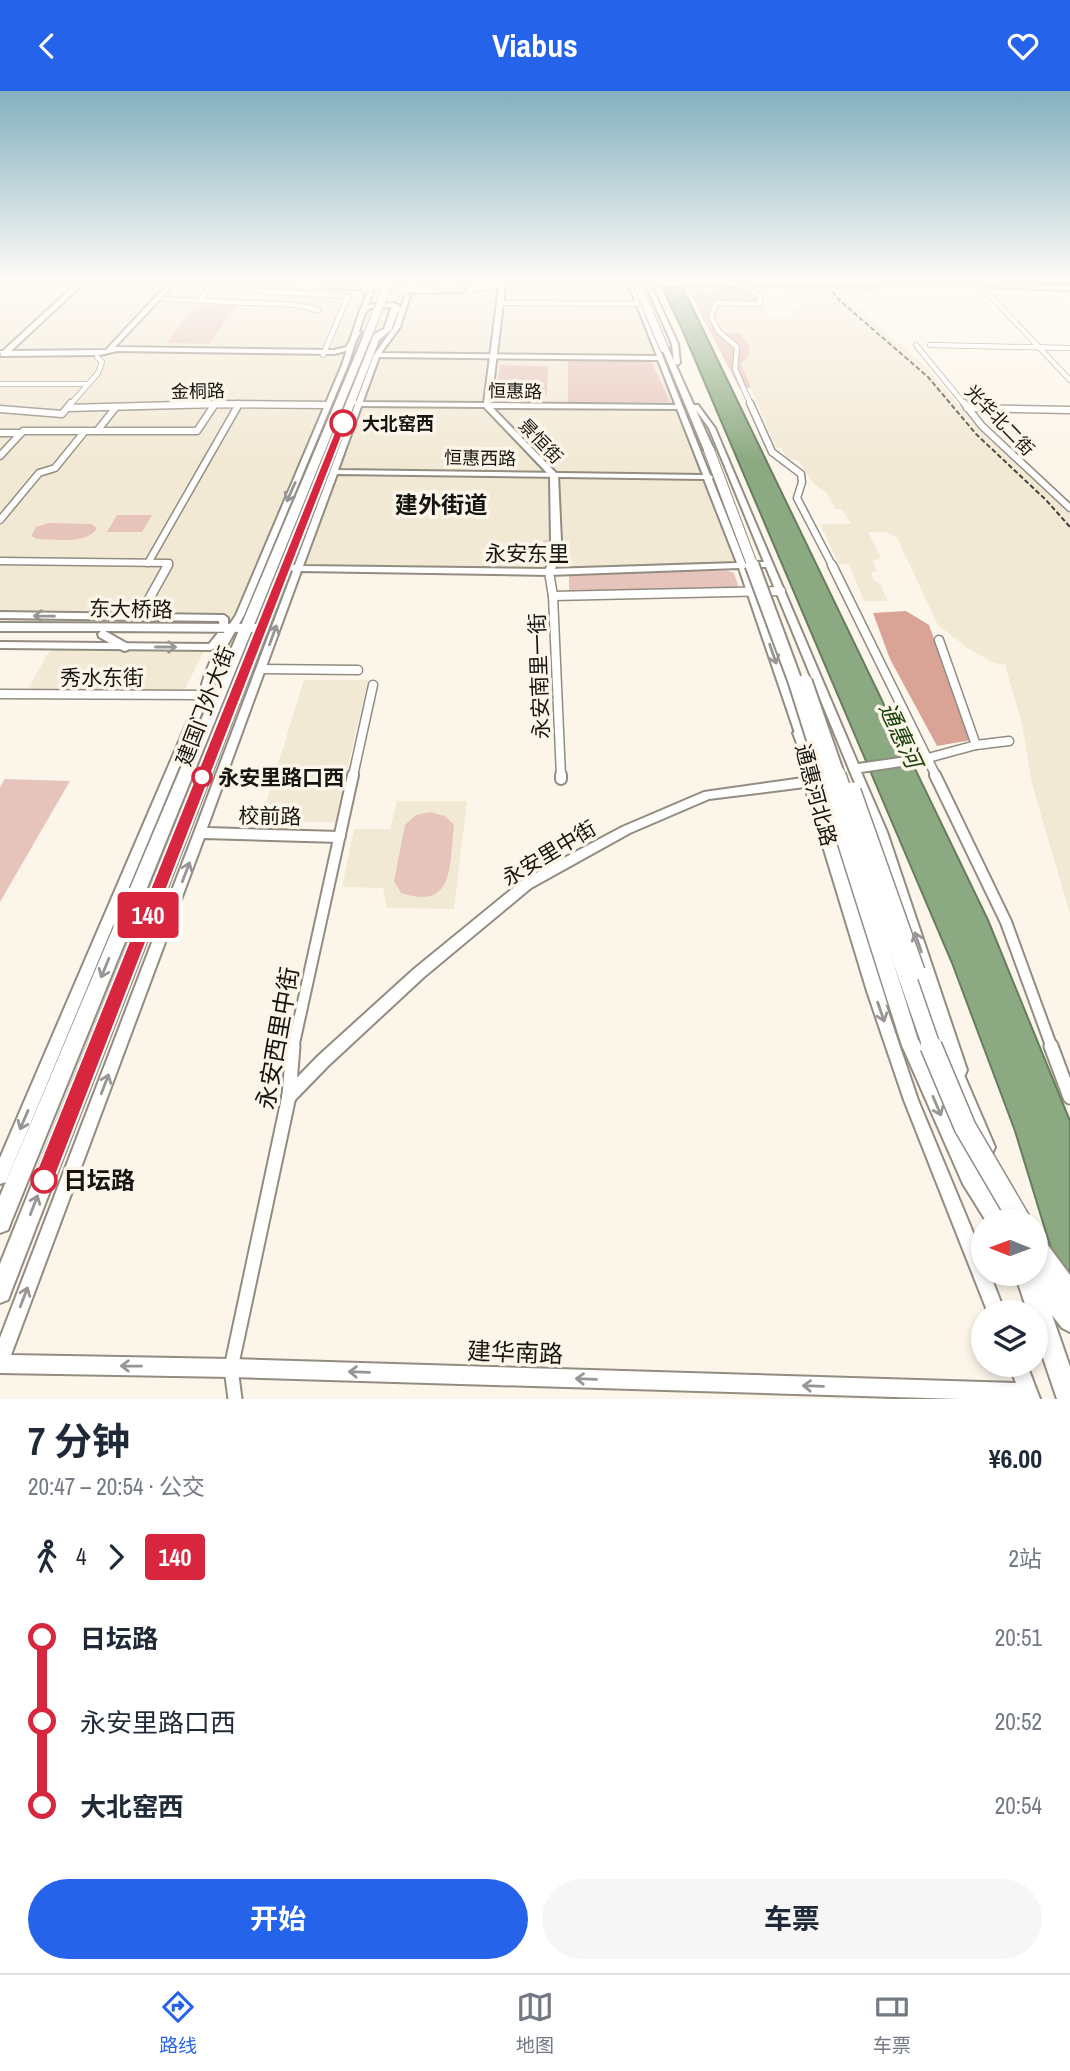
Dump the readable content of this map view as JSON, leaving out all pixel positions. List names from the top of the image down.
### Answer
{
  "streets": {
    "highway": ["建国门外大街", "通惠河北路"],
    "main road": ["恒惠路", "景恒街", "东大桥路"],
    "street": [
      "金桐路",
      "光华北二街",
      "恒惠西路",
      "永安东里",
      "永安南里一街",
      "秀水东街",
      "校前路",
      "永安里中街",
      "永安西里中街",
      "建华南路"
    ]
  },
  "crossings": [
    ["金桐路", "恒惠路"],
    ["金桐路", "建国门外大街"],
    ["恒惠路", "景恒街"],
    ["恒惠路", "建国门外大街"],
    ["恒惠路", "通惠河北路"],
    ["景恒街", "恒惠西路"],
    ["恒惠西路", "建国门外大街"],
    ["恒惠西路", "通惠河北路"],
    ["永安东里", "永安南里一街"],
    ["永安东里", "建国门外大街"],
    ["永安东里", "通惠河北路"],
    ["东大桥路", "建国门外大街"],
    ["秀水东街", "建国门外大街"],
    ["建国门外大街", "校前路"],
    ["建国门外大街", "建华南路"],
    ["通惠河北路", "永安里中街"],
    ["校前路", "永安西里中街"],
    ["永安里中街", "永安西里中街"],
    ["永安西里中街", "建华南路"]
  ],
  "one_way": ["建华南路"],
  "districts": ["建外街道"],
  "water": ["通惠河"],
  "places": ["大北窑西", "永安里路口西", "日坛路"],
  "lines": ["bus line 140"],
  "north": "left",
  "page": {
    "header": "Viabus",
    "on_map": "140",
    "heading": ["7 分钟", "20:47 – 20:54 · 公交", "¥6.00"],
    "legs": ["4", "140", "2站"],
    "list": [
      {
        "name": "日坛路",
        "value": "20:51"
      },
      {
        "name": "永安里路口西",
        "value": "20:52"
      },
      {
        "name": "大北窑西",
        "value": "20:54"
      }
    ],
    "buttons": ["开始", "车票"],
    "tabs": ["路线", "地图", "车票"]
  }
}
